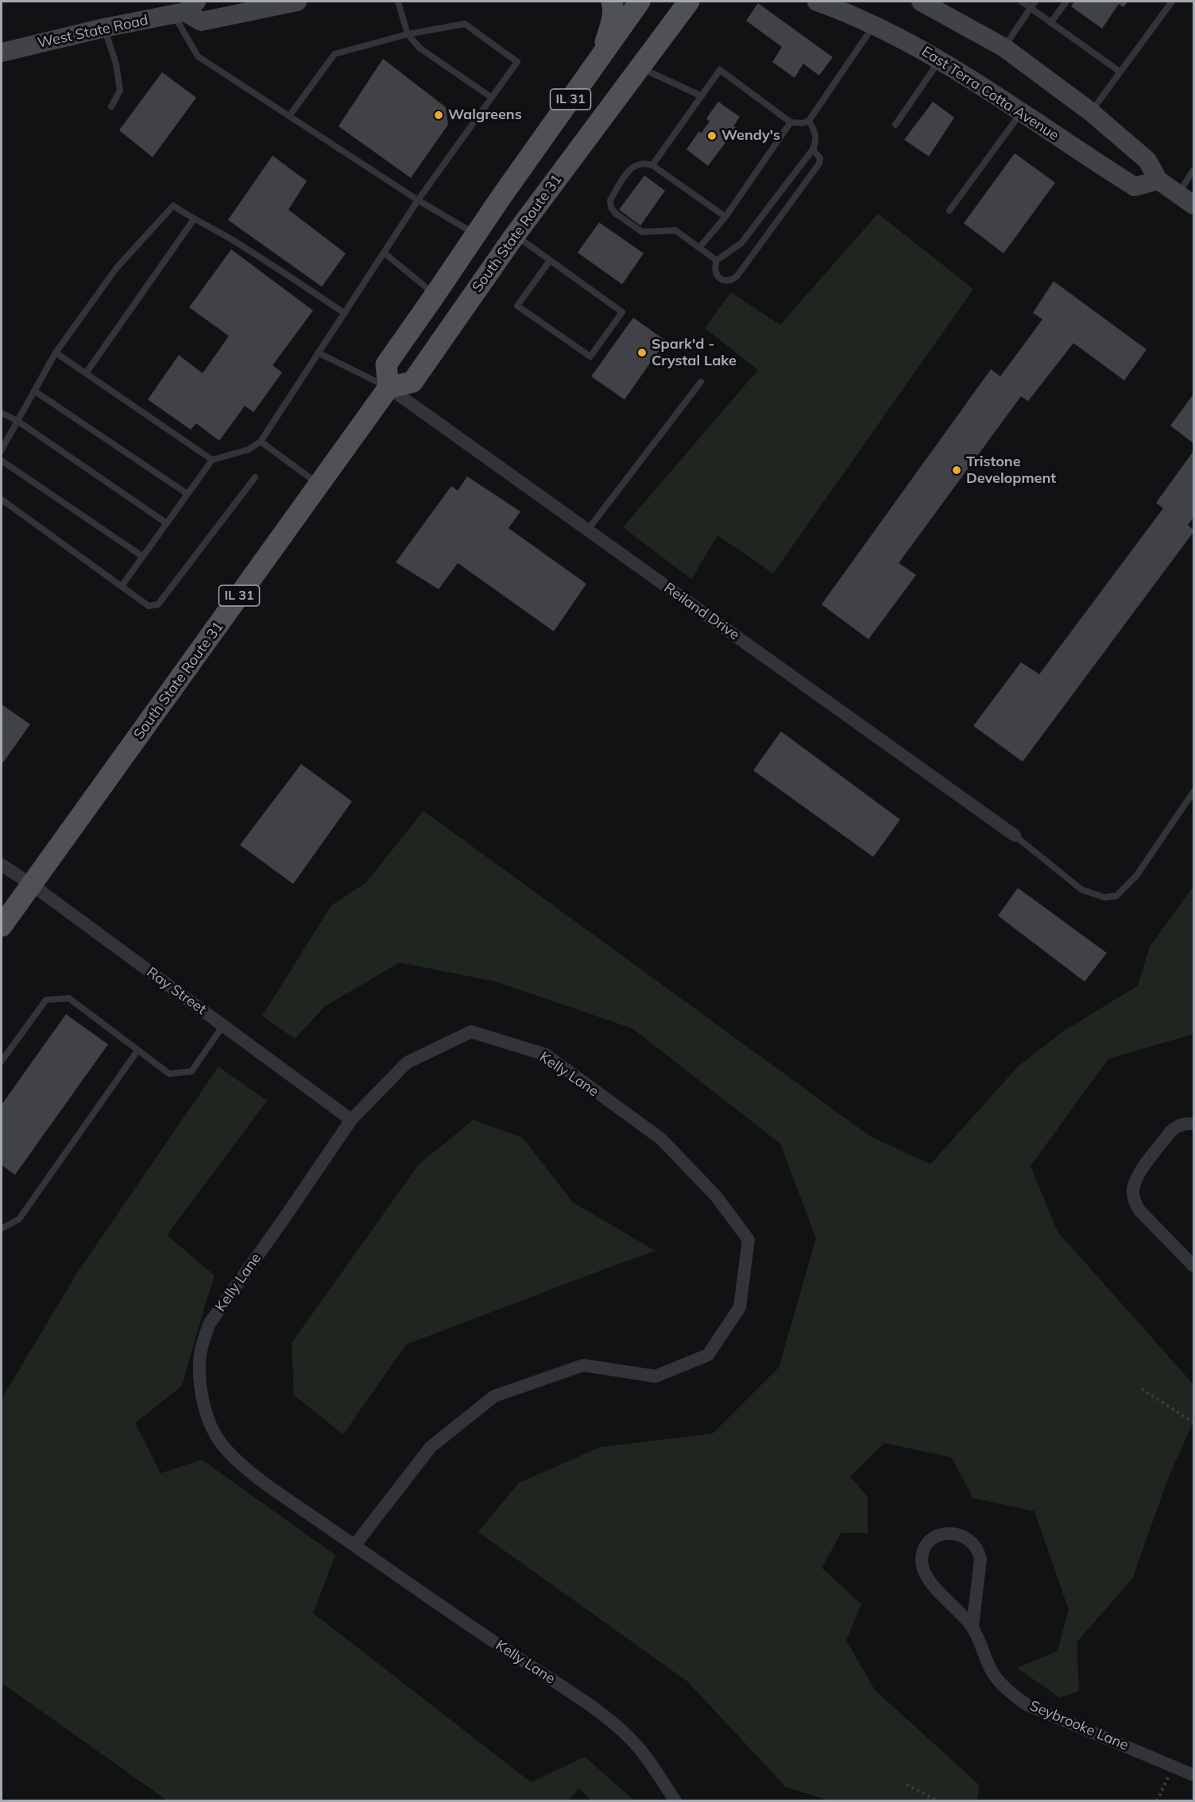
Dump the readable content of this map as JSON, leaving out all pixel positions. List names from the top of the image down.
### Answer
{
  "streets": {
    "main road": [
      "West State Road",
      "East Terra Cotta Avenue",
      "IL 31",
      "South State Route 31"
    ],
    "street": [
      "Reiland Drive",
      "Ray Street",
      "Kelly Lane",
      "Seybrooke Lane"
    ]
  },
  "crossings": [
    ["IL 31", "South State Route 31"],
    ["IL 31", "Reiland Drive"],
    ["South State Route 31", "Reiland Drive"],
    ["South State Route 31", "Ray Street"],
    ["Ray Street", "Kelly Lane"]
  ],
  "places": [
    "Walgreens",
    "Wendy's",
    "Spark'd - Crystal Lake",
    "Tristone Development"
  ]
}
